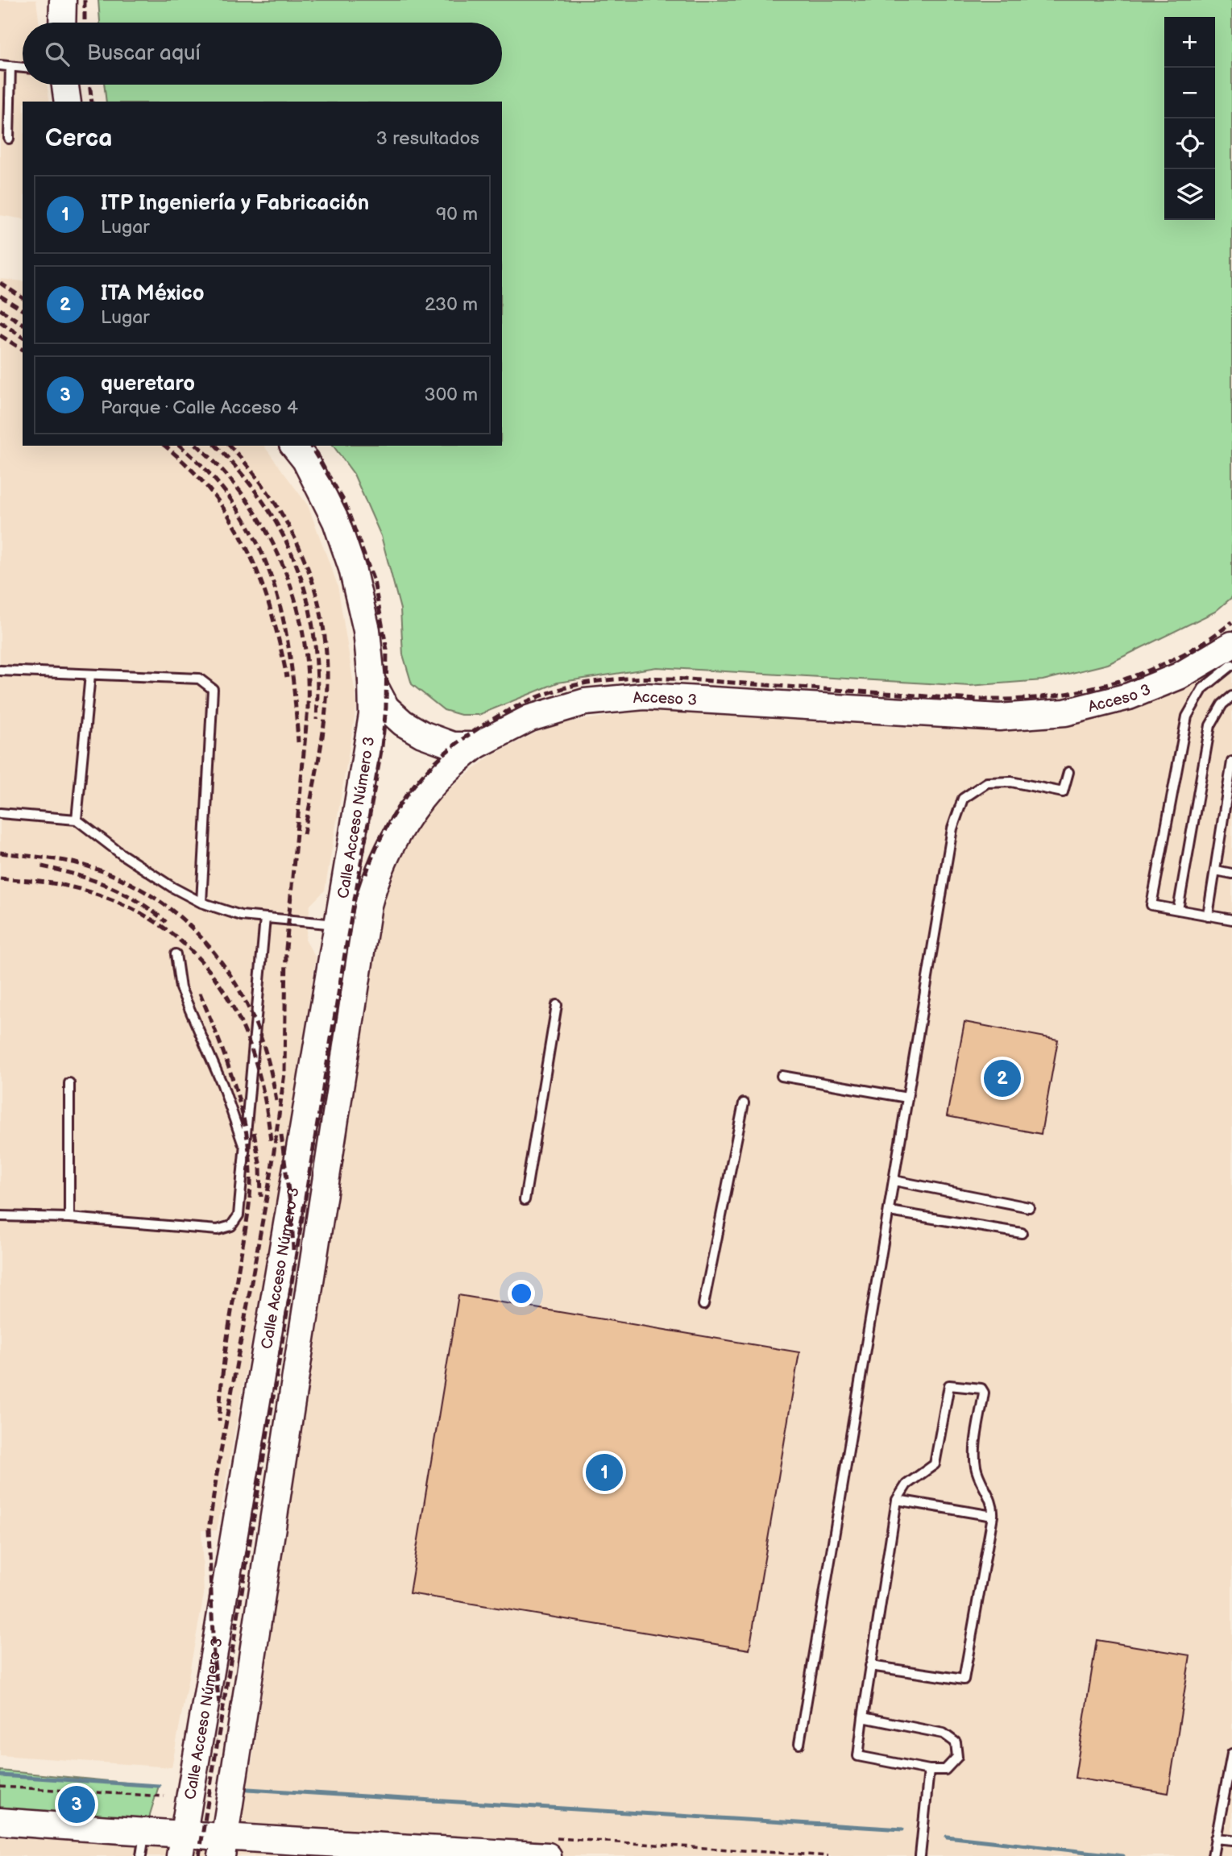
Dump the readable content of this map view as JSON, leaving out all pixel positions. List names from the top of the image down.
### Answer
{
  "streets": {
    "street": ["Acceso 3", "Calle Acceso Número 3"]
  },
  "crossings": [
    ["Acceso 3", "Calle Acceso Número 3"]
  ],
  "page": {
    "map_buttons": ["+", "−"],
    "search": "Buscar aquí",
    "heading": ["Cerca", "3 resultados"],
    "list": [
      {
        "mark": "1",
        "name": "ITP Ingeniería y Fabricación",
        "note": "Lugar",
        "value": "90 m"
      },
      {
        "mark": "2",
        "name": "ITA México",
        "note": "Lugar",
        "value": "230 m"
      },
      {
        "mark": "3",
        "name": "queretaro",
        "note": "Parque · Calle Acceso 4",
        "value": "300 m"
      }
    ],
    "pins": ["2", "1", "3"]
  }
}
